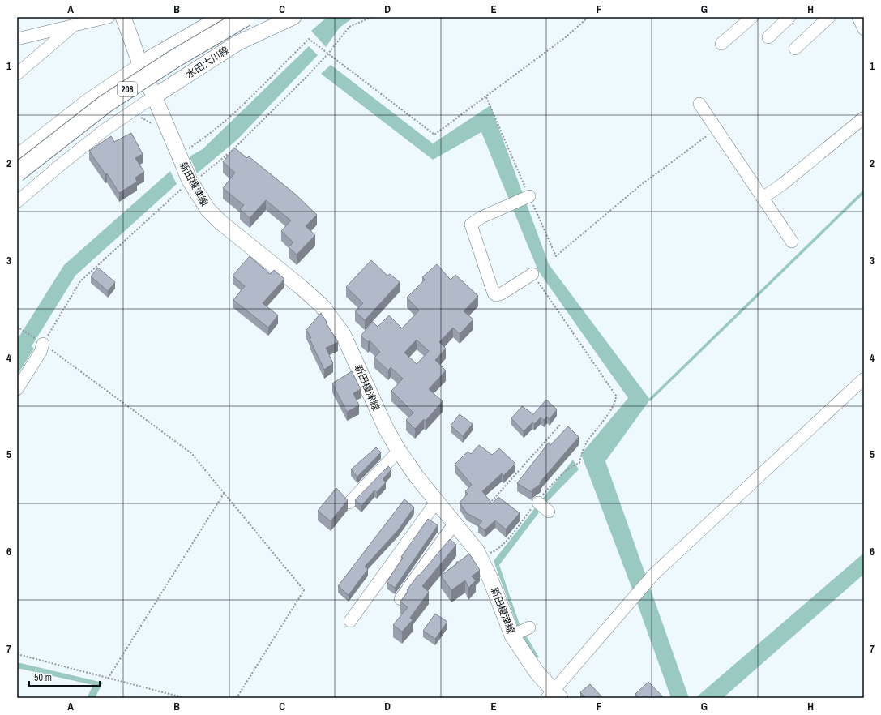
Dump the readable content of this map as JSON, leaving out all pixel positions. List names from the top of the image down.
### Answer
{
  "streets": {
    "highway": ["208"],
    "main road": ["水田大川線", "新田榎津線"]
  },
  "crossings": [
    ["水田大川線", "新田榎津線"]
  ],
  "scale_bar": "50 m",
  "grid": {
    "columns": [
      "A",
      "B",
      "C",
      "D",
      "E",
      "F",
      "G",
      "H"
    ],
    "rows": [
      "1",
      "2",
      "3",
      "4",
      "5",
      "6",
      "7"
    ]
  }
}
